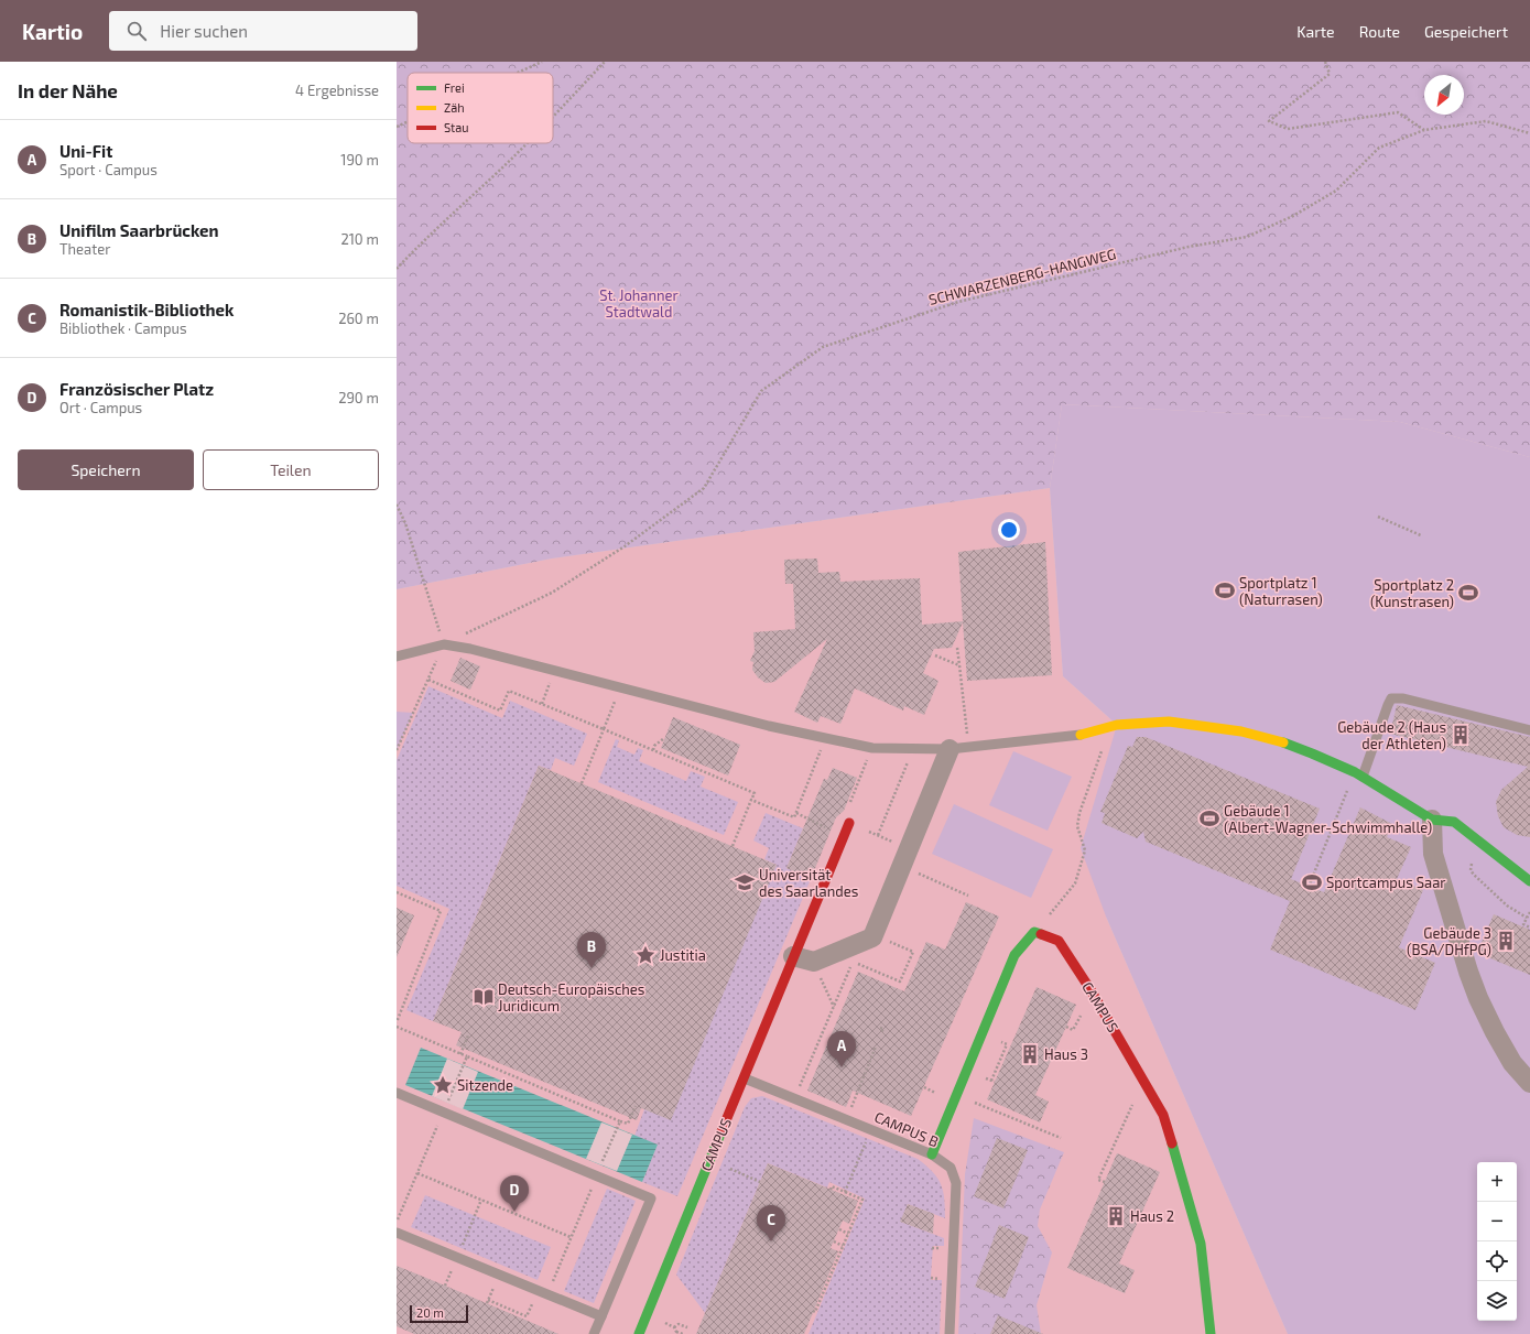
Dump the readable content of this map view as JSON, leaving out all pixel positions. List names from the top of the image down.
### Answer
{
  "streets": {
    "street": ["CAMPUS"],
    "lane": ["CAMPUS B"],
    "path": ["SCHWARZENBERG-HANGWEG"]
  },
  "crossings": [
    ["CAMPUS", "CAMPUS B"]
  ],
  "parks": ["St. Johanner Stadtwald"],
  "places": {
    "sports": [
      "Sportplatz 1 (Naturrasen)",
      "Sportplatz 2 (Kunstrasen)",
      "Gebäude 1 (Albert-Wagner-Schwimmhalle)",
      "Sportcampus Saar"
    ],
    "building": [
      "Gebäude 2 (Haus der Athleten)",
      "Gebäude 3 (BSA/DHfPG)",
      "Haus 3",
      "Haus 2"
    ],
    "school or university": ["Universität des Saarlandes"],
    "place": ["Justitia", "Sitzende"],
    "library": ["Deutsch-Europäisches Juridicum"]
  },
  "legend": ["Frei", "Zäh", "Stau"],
  "scale_bar": "20 m",
  "north": "bottom left",
  "page": {
    "header": "Kartio",
    "search": "Hier suchen",
    "nav": ["Karte", "Route", "Gespeichert"],
    "heading": ["In der Nähe", "4 Ergebnisse"],
    "list": [
      {
        "mark": "A",
        "name": "Uni-Fit",
        "note": "Sport · Campus",
        "value": "190 m"
      },
      {
        "mark": "B",
        "name": "Unifilm Saarbrücken",
        "note": "Theater",
        "value": "210 m"
      },
      {
        "mark": "C",
        "name": "Romanistik-Bibliothek",
        "note": "Bibliothek · Campus",
        "value": "260 m"
      },
      {
        "mark": "D",
        "name": "Französischer Platz",
        "note": "Ort · Campus",
        "value": "290 m"
      }
    ],
    "buttons": ["Speichern", "Teilen"],
    "pins": [
      "B",
      "A",
      "D",
      "C"
    ],
    "map_buttons": ["+", "−"],
    "scale": "20 m"
  }
}
